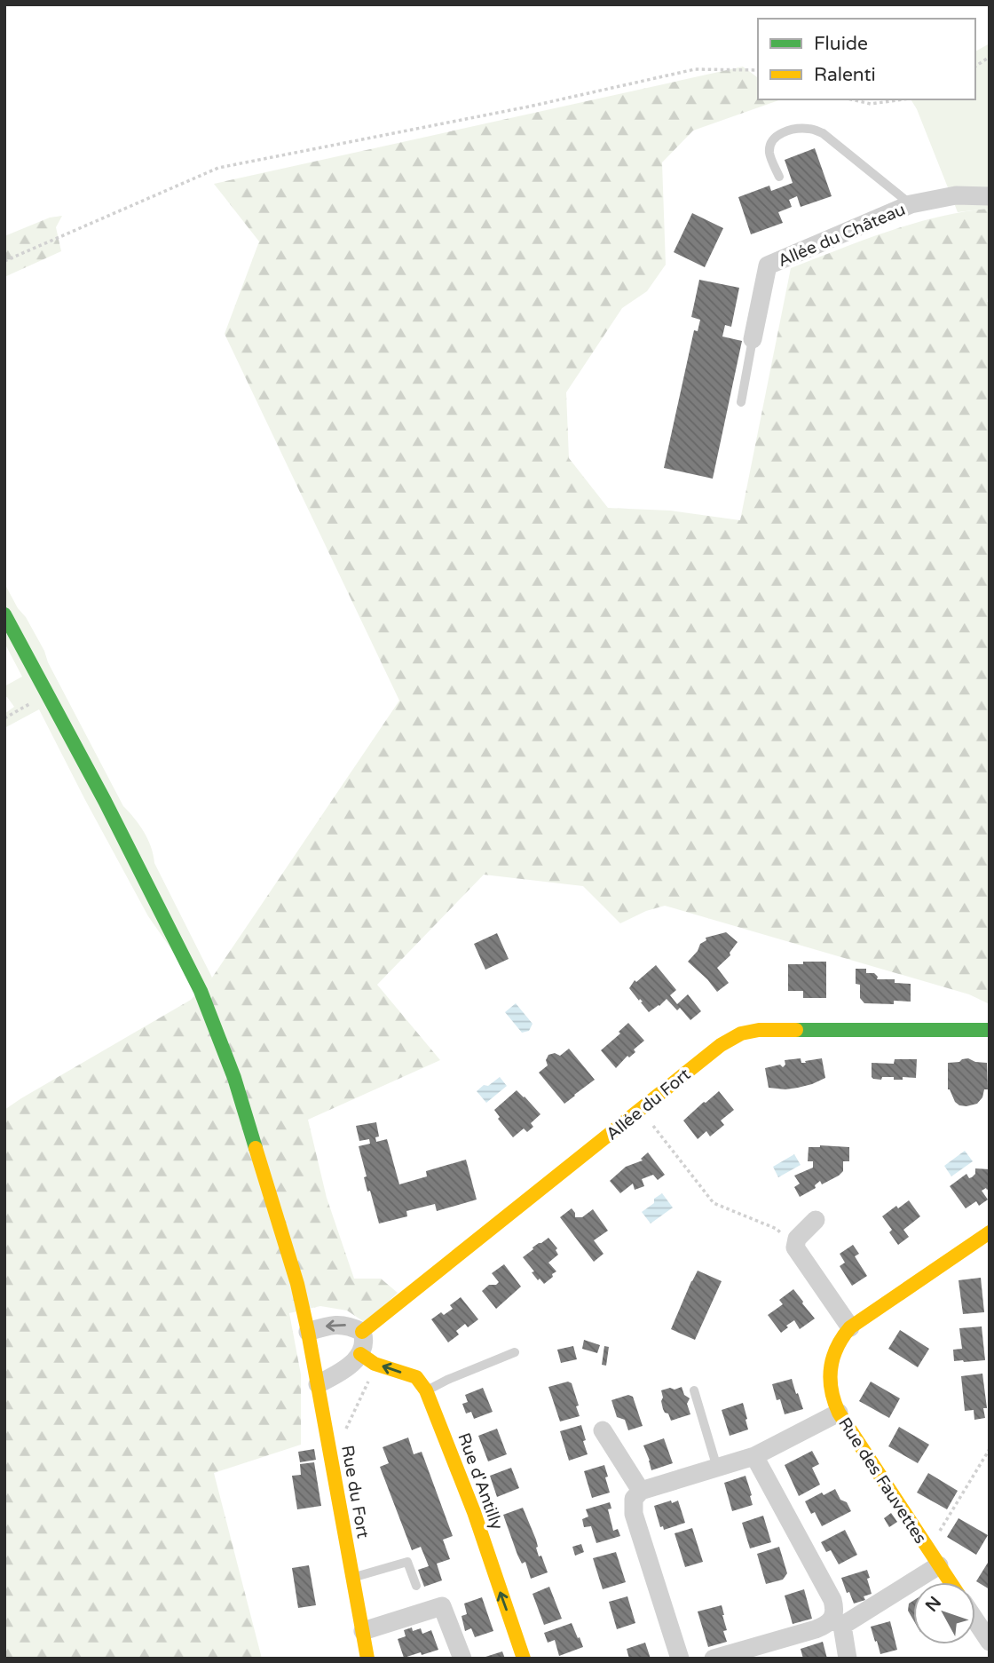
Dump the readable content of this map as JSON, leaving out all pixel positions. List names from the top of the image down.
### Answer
{
  "streets": {
    "street": [
      "Allée du Château",
      "Allée du Fort",
      "Rue des Fauvettes",
      "Rue d'Antilly",
      "Rue du Fort"
    ]
  },
  "one_way": ["Rue d'Antilly"],
  "legend": ["Fluide", "Ralenti"],
  "north": "top left"
}
